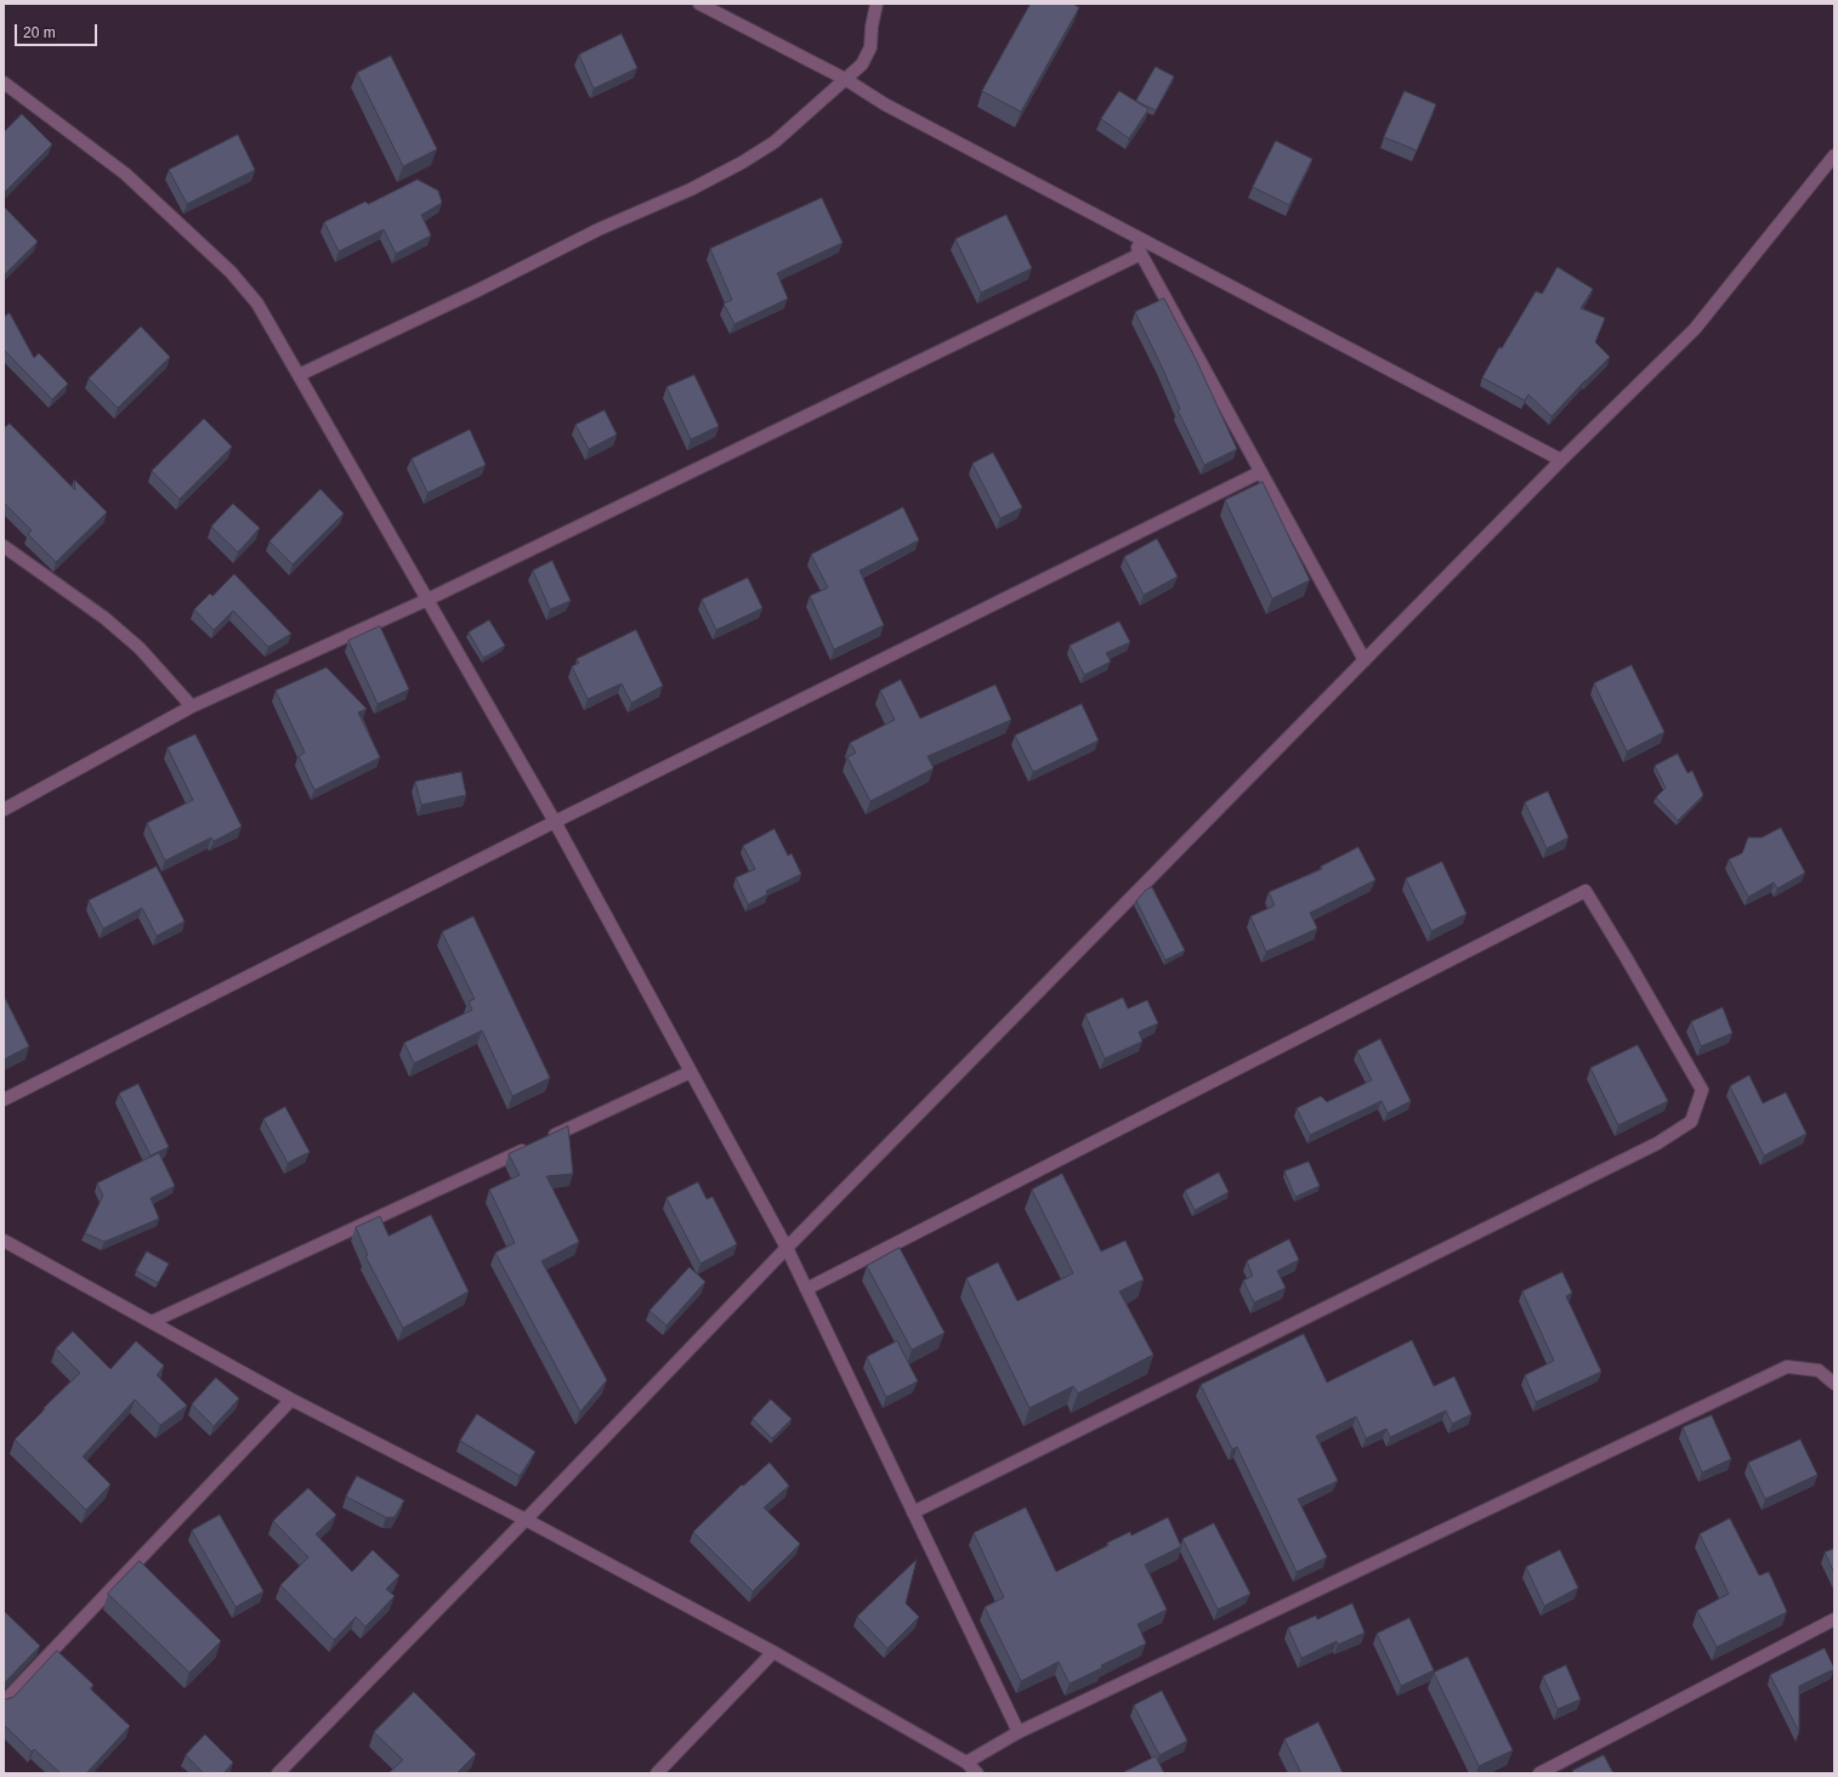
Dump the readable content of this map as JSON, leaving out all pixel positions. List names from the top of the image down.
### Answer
{
  "scale_bar": "20 m"
}
